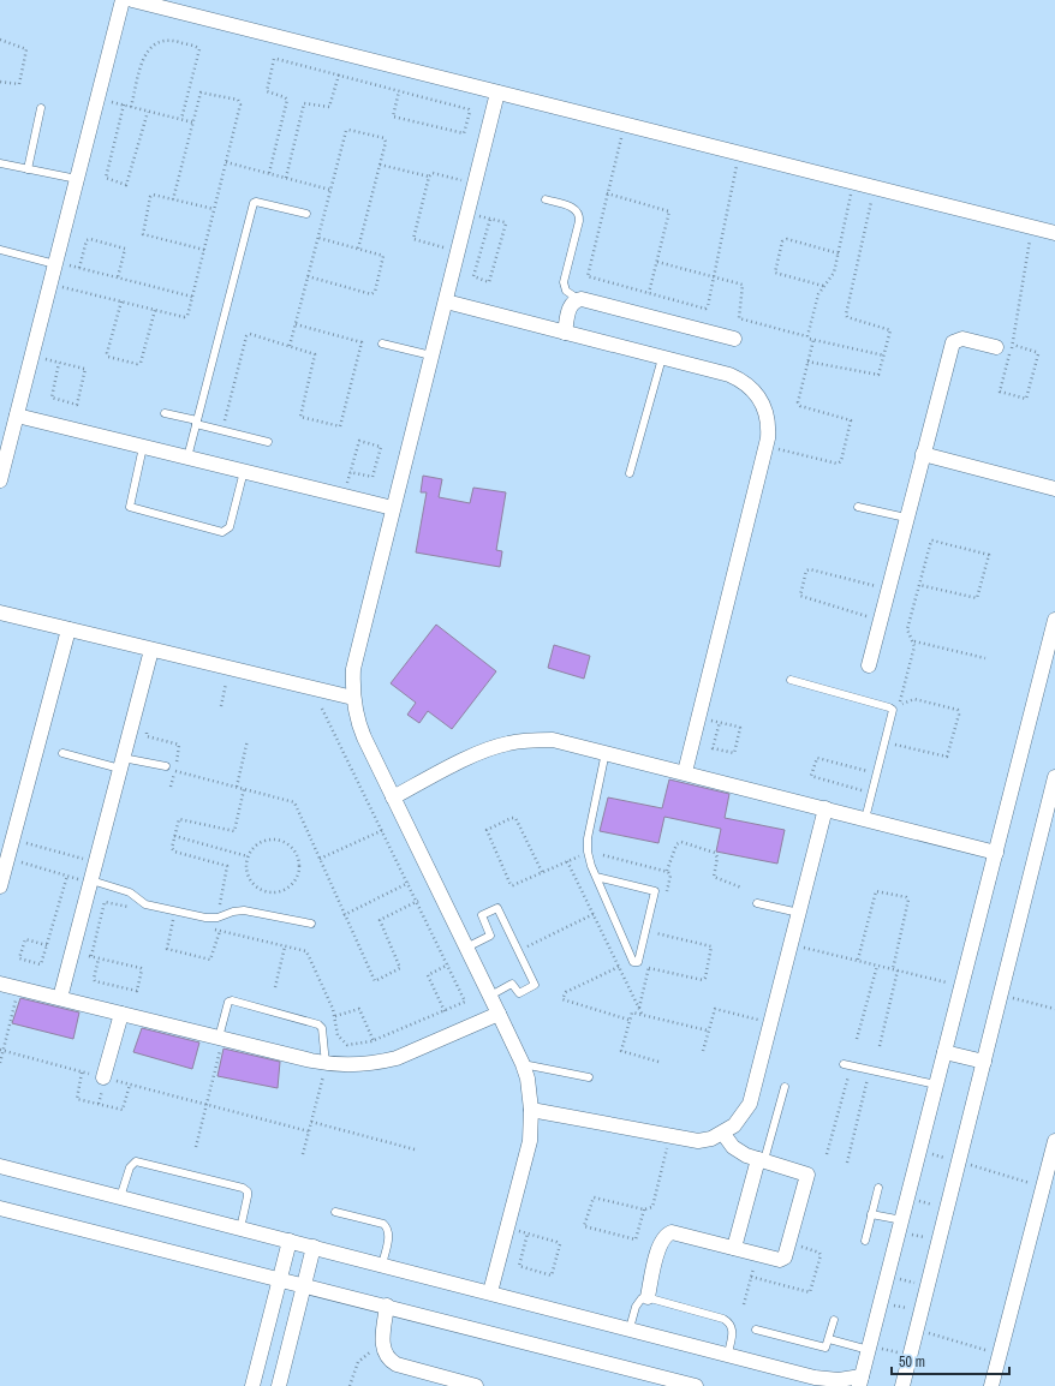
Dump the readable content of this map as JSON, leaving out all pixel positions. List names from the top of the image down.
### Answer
{
  "scale_bar": "50 m"
}
